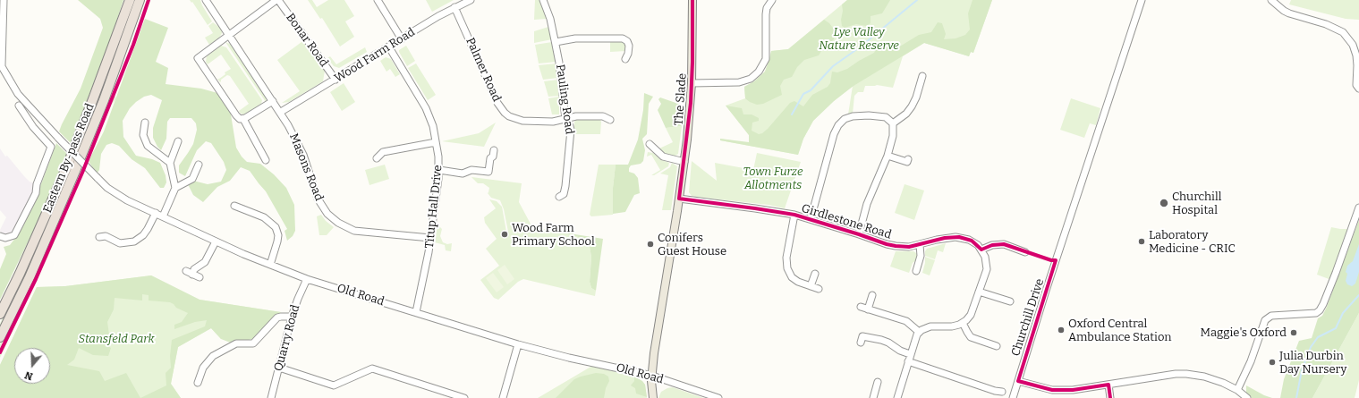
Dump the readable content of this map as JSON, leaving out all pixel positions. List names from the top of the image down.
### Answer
{
  "streets": {
    "highway": ["Eastern By-pass Road"],
    "main road": ["The Slade"],
    "street": [
      "Bonar Road",
      "Wood Farm Road",
      "Palmer Road",
      "Pauling Road",
      "Masons Road",
      "Titup Hall Drive",
      "Girdlestone Road",
      "Old Road",
      "Churchill Drive",
      "Quarry Road"
    ]
  },
  "crossings": [
    ["Bonar Road", "Wood Farm Road"],
    ["Wood Farm Road", "Palmer Road"],
    ["Wood Farm Road", "Masons Road"],
    ["Wood Farm Road", "Titup Hall Drive"],
    ["Palmer Road", "Pauling Road"],
    ["The Slade", "Girdlestone Road"],
    ["The Slade", "Old Road"],
    ["Masons Road", "Titup Hall Drive"],
    ["Titup Hall Drive", "Old Road"],
    ["Old Road", "Quarry Road"]
  ],
  "parks": ["Lye Valley Nature Reserve", "Town Furze Allotments", "Stansfeld Park"],
  "places": [
    "Churchill Hospital",
    "Wood Farm Primary School",
    "Laboratory Medicine - CRIC",
    "Conifers Guest House",
    "Oxford Central Ambulance Station",
    "Maggie's Oxford",
    "Julia Durbin Day Nursery"
  ],
  "north": "bottom"
}
